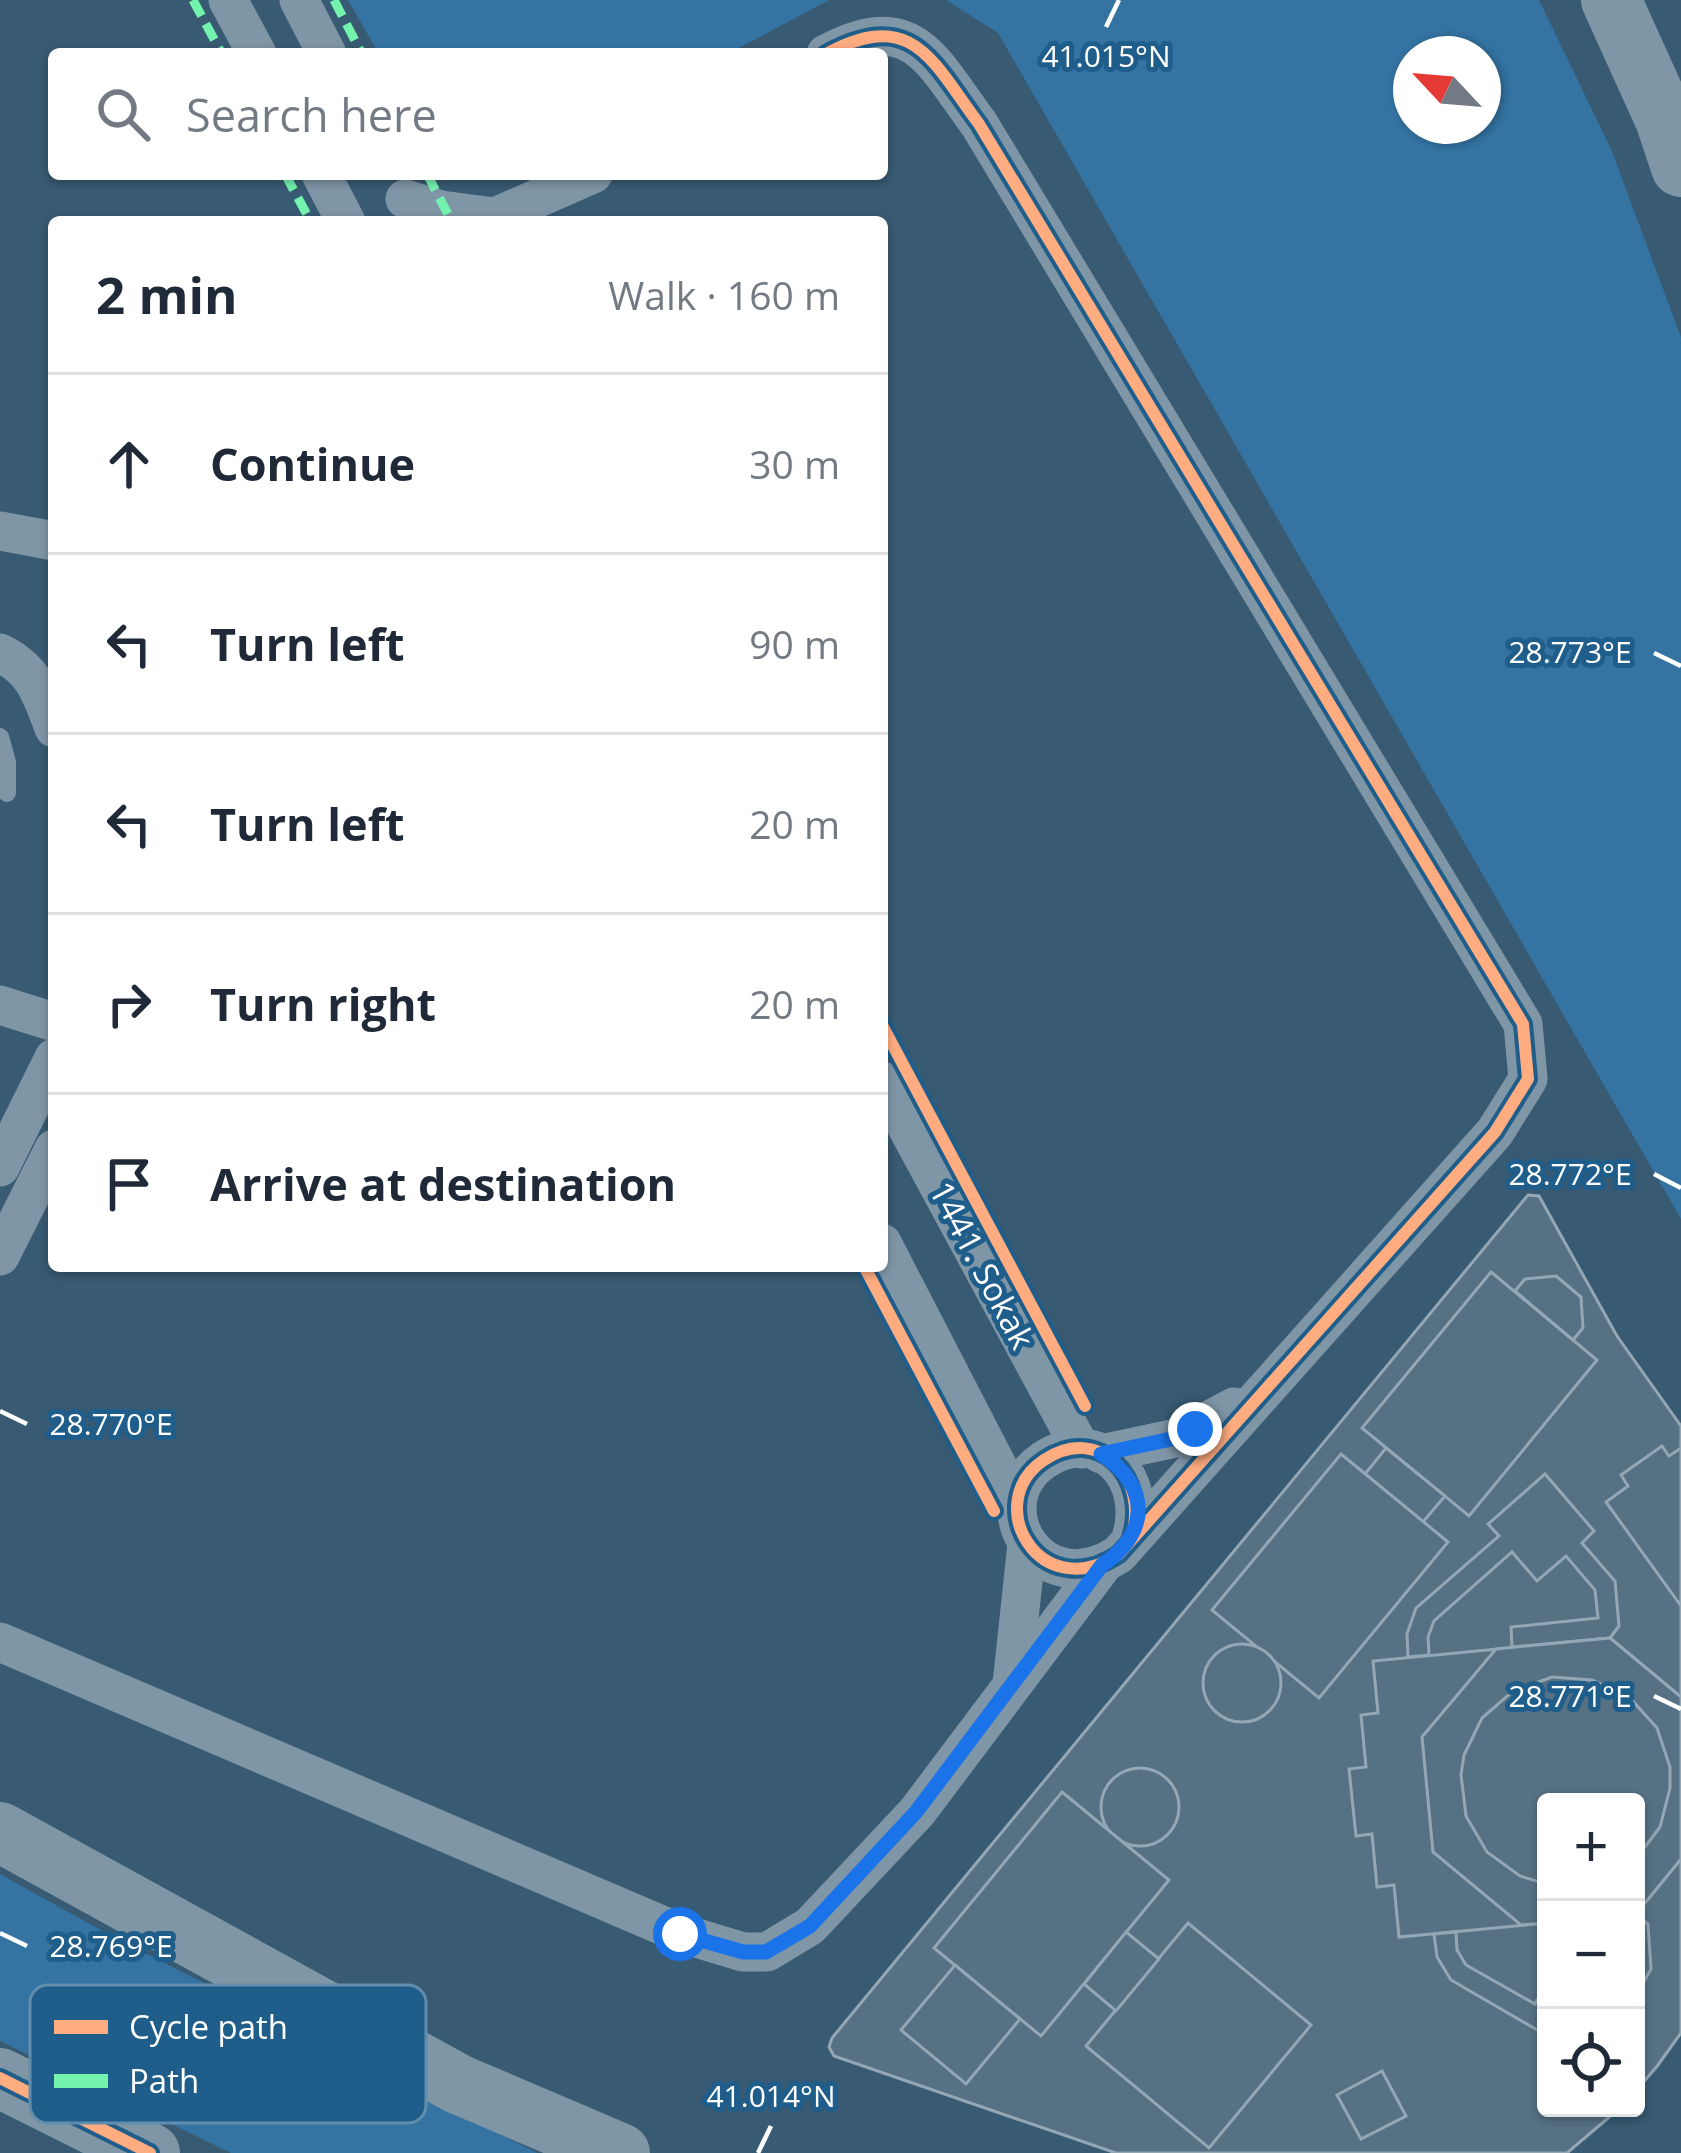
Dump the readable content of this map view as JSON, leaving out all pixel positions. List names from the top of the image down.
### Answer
{
  "streets": {
    "street": ["1441. Sokak"]
  },
  "legend": ["Cycle path", "Path"],
  "north": "top left",
  "page": {
    "search": "Search here",
    "heading": ["2 min", "Walk · 160 m"],
    "list": [
      ["Continue", "30 m"],
      ["Turn left", "90 m"],
      ["Turn left", "20 m"],
      ["Turn right", "20 m"],
      "Arrive at destination"
    ],
    "map_buttons": ["+", "−"]
  },
  "coordinates": [
    "41.015°N",
    "28.773°E",
    "28.772°E",
    "28.770°E",
    "28.771°E",
    "28.769°E",
    "41.014°N"
  ]
}
